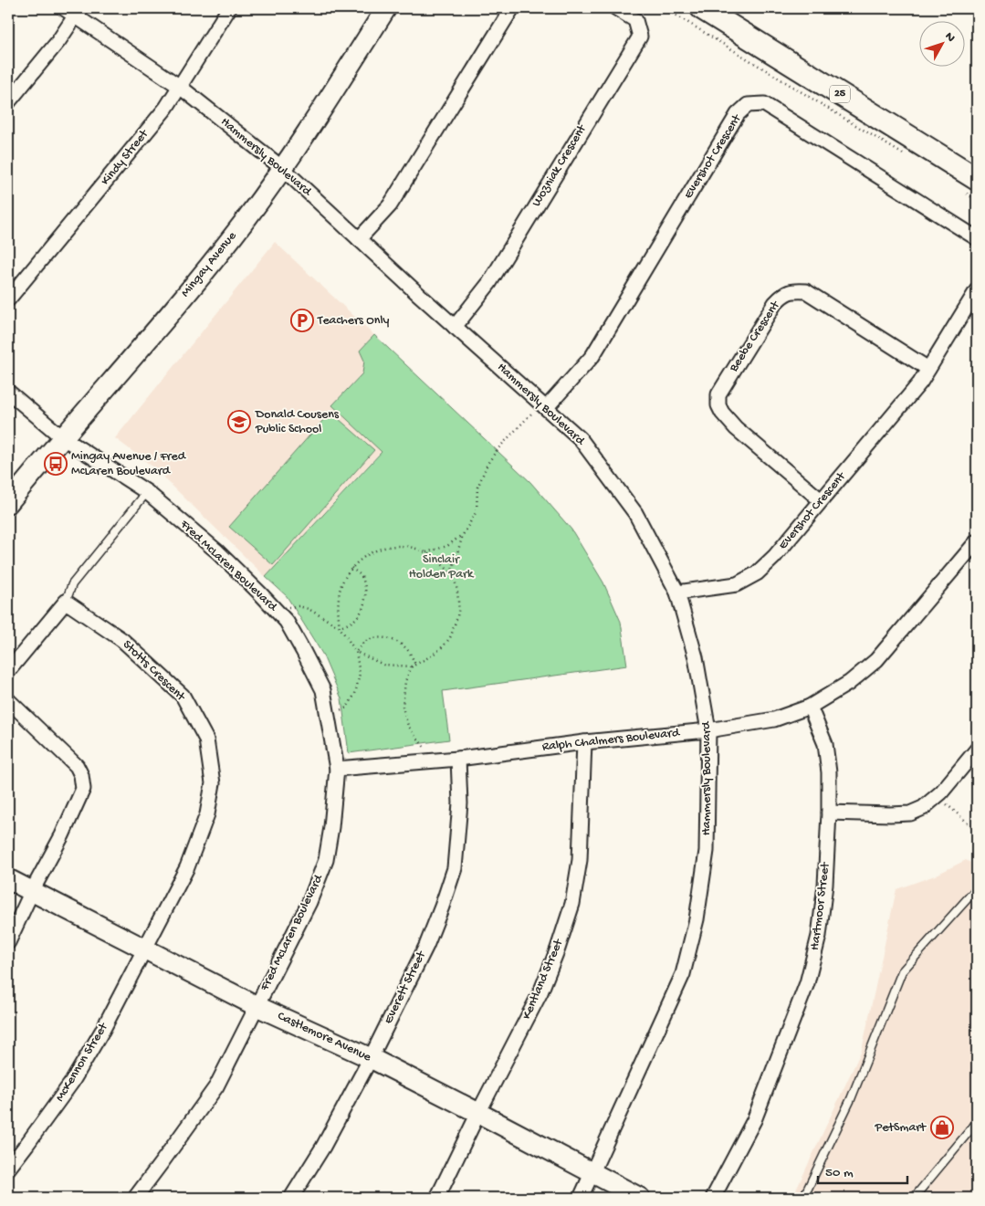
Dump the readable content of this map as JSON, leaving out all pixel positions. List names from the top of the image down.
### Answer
{
  "streets": {
    "main road": ["25"],
    "street": [
      "Hammersly Boulevard",
      "Evershot Crescent",
      "Kindy Street",
      "Wozniak Crescent",
      "Mingay Avenue",
      "Beebe Crescent",
      "Fred McLaren Boulevard",
      "Stotts Crescent",
      "Ralph Chalmers Boulevard",
      "Hartmoor Street",
      "Kentland Street",
      "Everett Street",
      "Castlemore Avenue",
      "McKennon Street"
    ]
  },
  "crossings": [
    ["Hammersly Boulevard", "Evershot Crescent"],
    ["Hammersly Boulevard", "Kindy Street"],
    ["Hammersly Boulevard", "Wozniak Crescent"],
    ["Hammersly Boulevard", "Mingay Avenue"],
    ["Hammersly Boulevard", "Ralph Chalmers Boulevard"],
    ["Hammersly Boulevard", "Castlemore Avenue"],
    ["Evershot Crescent", "Beebe Crescent"],
    ["Mingay Avenue", "Fred McLaren Boulevard"],
    ["Fred McLaren Boulevard", "Ralph Chalmers Boulevard"],
    ["Fred McLaren Boulevard", "Castlemore Avenue"],
    ["Stotts Crescent", "Castlemore Avenue"],
    ["Stotts Crescent", "McKennon Street"],
    ["Ralph Chalmers Boulevard", "Hartmoor Street"],
    ["Ralph Chalmers Boulevard", "Kentland Street"],
    ["Ralph Chalmers Boulevard", "Everett Street"],
    ["Kentland Street", "Castlemore Avenue"],
    ["Everett Street", "Castlemore Avenue"],
    ["Castlemore Avenue", "McKennon Street"]
  ],
  "parks": ["Sinclair Holden Park"],
  "places": {
    "parking": ["Teachers Only"],
    "school or university": ["Donald Cousens Public School"],
    "bus stop": ["Mingay Avenue / Fred McLaren Boulevard"],
    "shop": ["PetSmart"]
  },
  "scale_bar": "50 m",
  "north": "top right"
}
